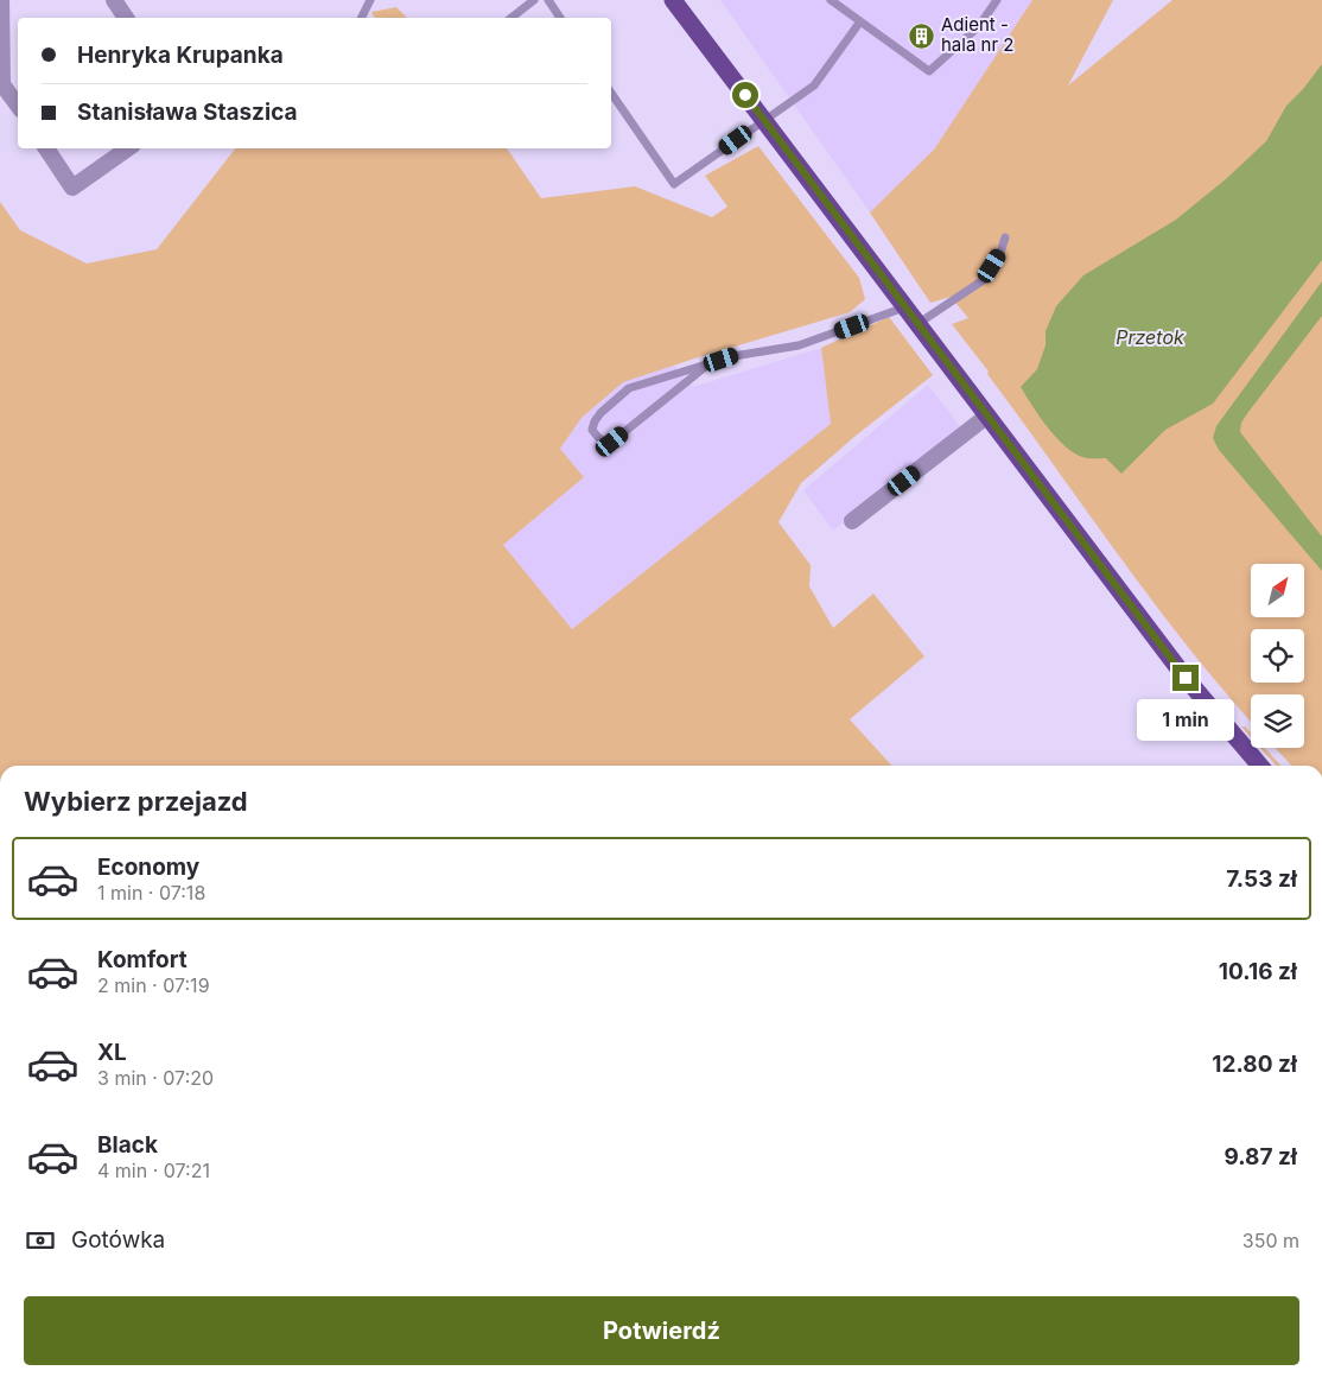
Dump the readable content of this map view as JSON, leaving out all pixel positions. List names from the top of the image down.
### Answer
{
  "water": ["Przetok"],
  "places": {
    "building": ["Adient - hala nr 2"]
  },
  "north": "top right",
  "page": {
    "banner": ["Henryka Krupanka", "Stanisława Staszica"],
    "bubble": "1 min",
    "heading": "Wybierz przejazd",
    "list": [
      {
        "name": "Economy",
        "note": "1 min · 07:18",
        "value": "7.53 zł"
      },
      {
        "name": "Komfort",
        "note": "2 min · 07:19",
        "value": "10.16 zł"
      },
      {
        "name": "XL",
        "note": "3 min · 07:20",
        "value": "12.80 zł"
      },
      {
        "name": "Black",
        "note": "4 min · 07:21",
        "value": "9.87 zł"
      }
    ],
    "pay": ["Gotówka", "350 m"],
    "buttons": "Potwierdź"
  }
}
